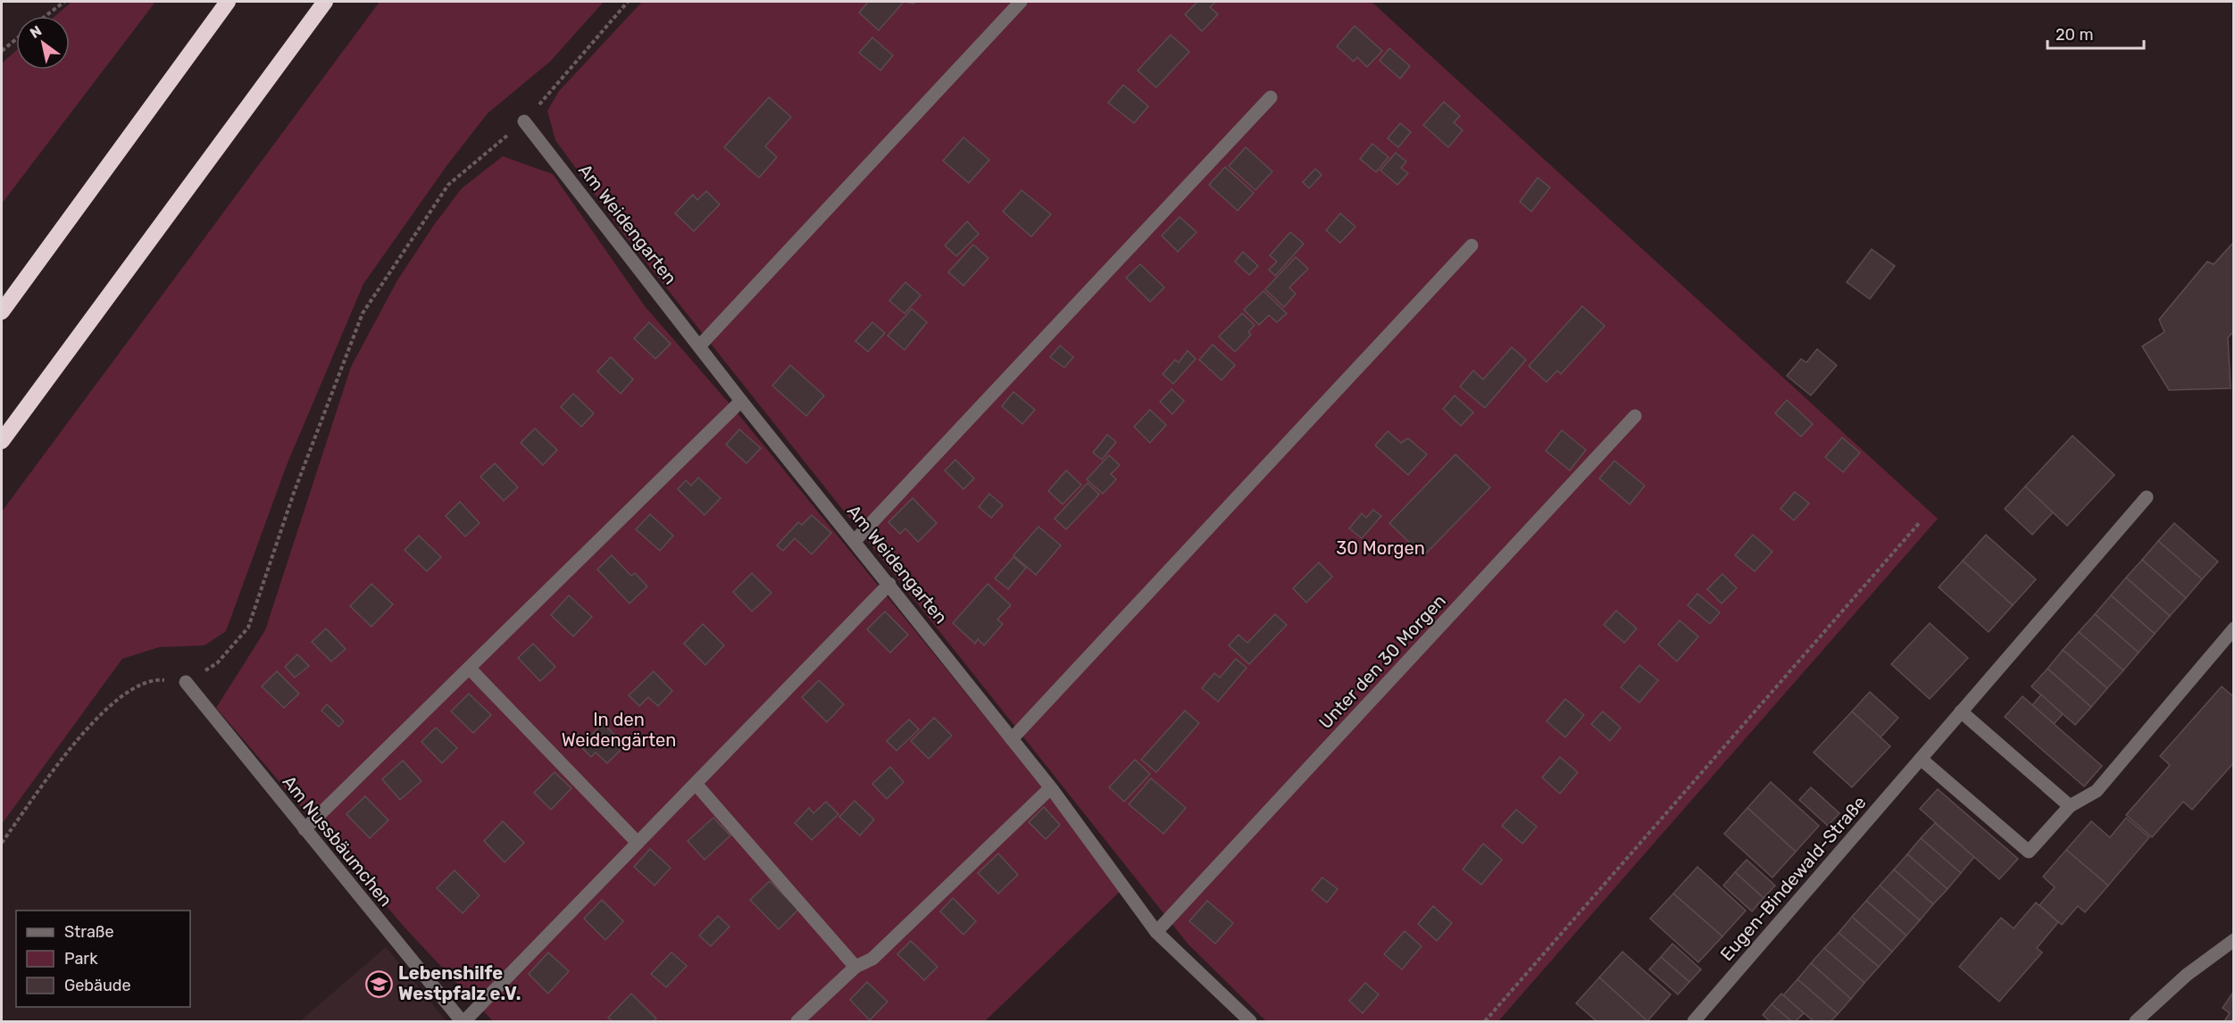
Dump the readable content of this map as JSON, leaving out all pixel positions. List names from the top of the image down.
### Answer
{
  "streets": {
    "street": [
      "Am Weidengarten",
      "Unter den 30 Morgen",
      "Am Nussbäumchen",
      "Eugen-Bindewald-Straße"
    ]
  },
  "crossings": [
    ["Am Weidengarten", "Unter den 30 Morgen"]
  ],
  "parks": ["30 Morgen", "In den Weidengärten"],
  "places": {
    "school or university": ["Lebenshilfe Westpfalz e.V."]
  },
  "legend": ["Straße", "Park", "Gebäude"],
  "scale_bar": "20 m",
  "north": "top left"
}
